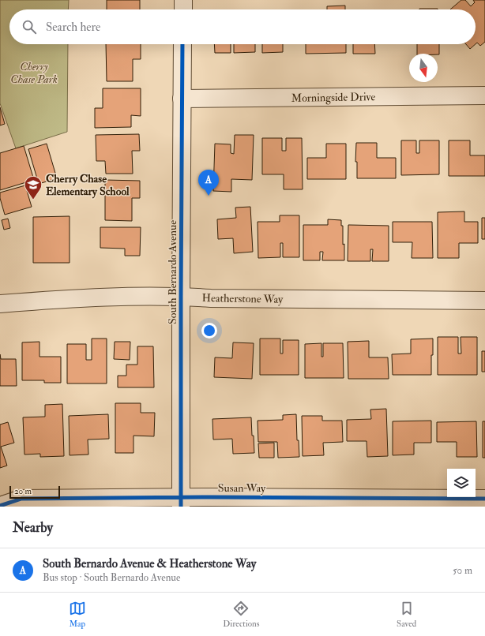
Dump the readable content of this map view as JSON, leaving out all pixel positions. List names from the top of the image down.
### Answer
{
  "streets": {
    "street": [
      "Morningside Drive",
      "South Bernardo Avenue",
      "Heatherstone Way",
      "Susan Way"
    ]
  },
  "crossings": [
    ["Morningside Drive", "South Bernardo Avenue"],
    ["South Bernardo Avenue", "Heatherstone Way"],
    ["South Bernardo Avenue", "Susan Way"]
  ],
  "parks": ["Cherry Chase Park"],
  "places": {
    "school or university": ["Cherry Chase Elementary School"]
  },
  "scale_bar": "20 m",
  "north": "bottom",
  "page": {
    "search": "Search here",
    "pins": "A",
    "scale": "20 m",
    "heading": "Nearby",
    "list": [
      {
        "mark": "A",
        "name": "South Bernardo Avenue & Heatherstone Way",
        "note": "Bus stop · South Bernardo Avenue",
        "value": "50 m"
      }
    ],
    "nav": ["Map", "Directions", "Saved"]
  }
}
